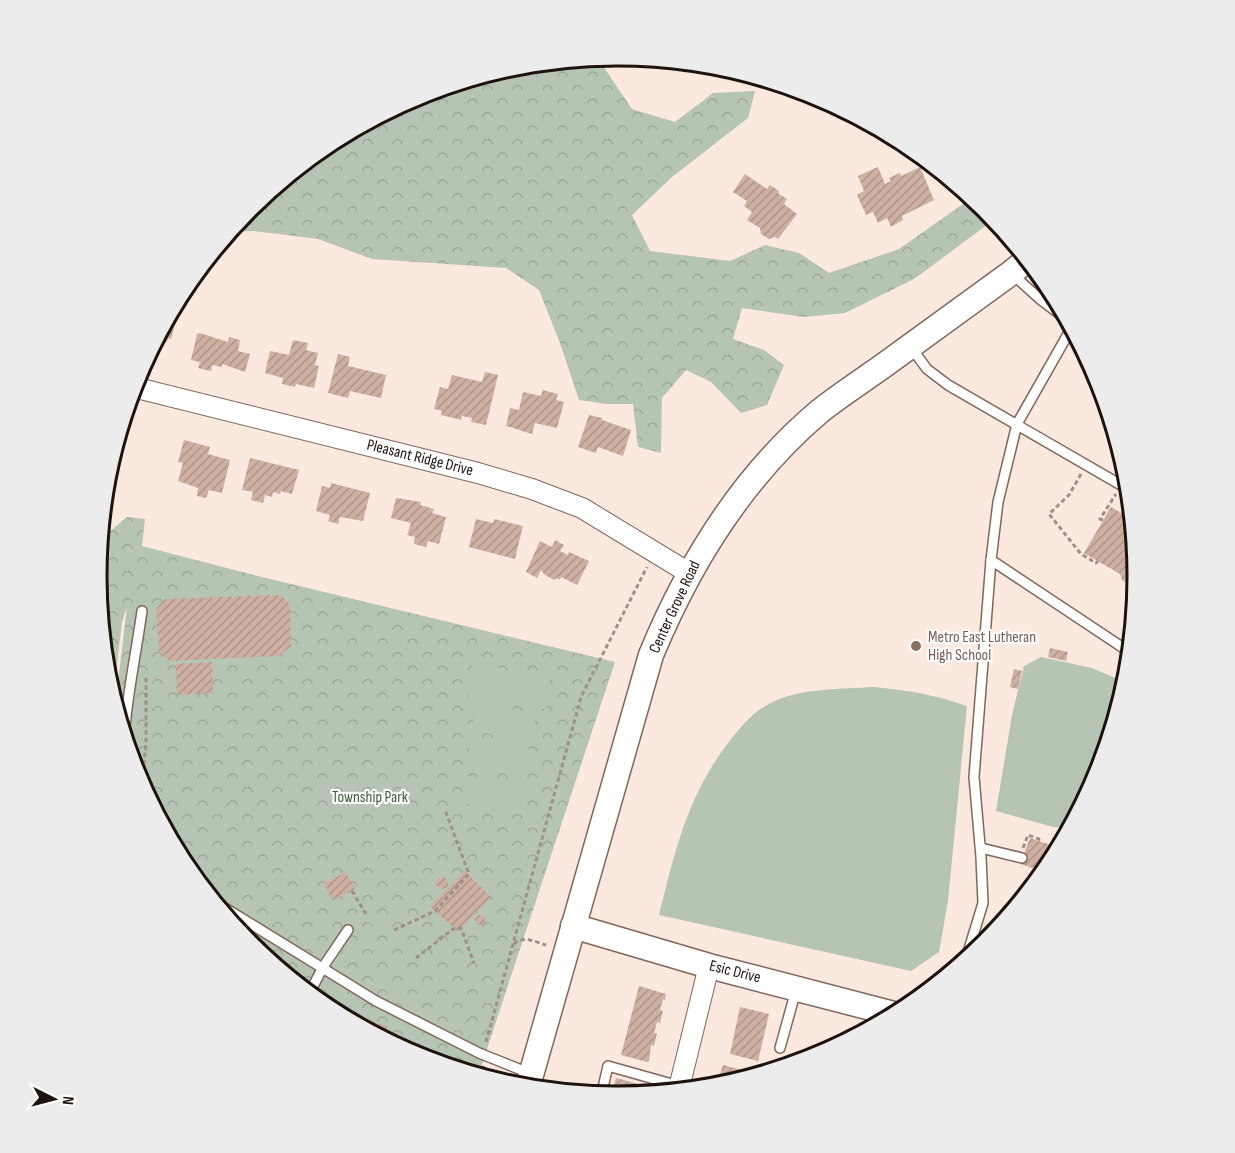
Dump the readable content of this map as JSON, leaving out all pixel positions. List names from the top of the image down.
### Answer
{
  "streets": {
    "street": ["Pleasant Ridge Drive", "Center Grove Road", "Esic Drive"]
  },
  "crossings": [
    ["Pleasant Ridge Drive", "Center Grove Road"],
    ["Center Grove Road", "Esic Drive"]
  ],
  "parks": ["Township Park"],
  "places": ["Metro East Lutheran High School"],
  "north": "right"
}
